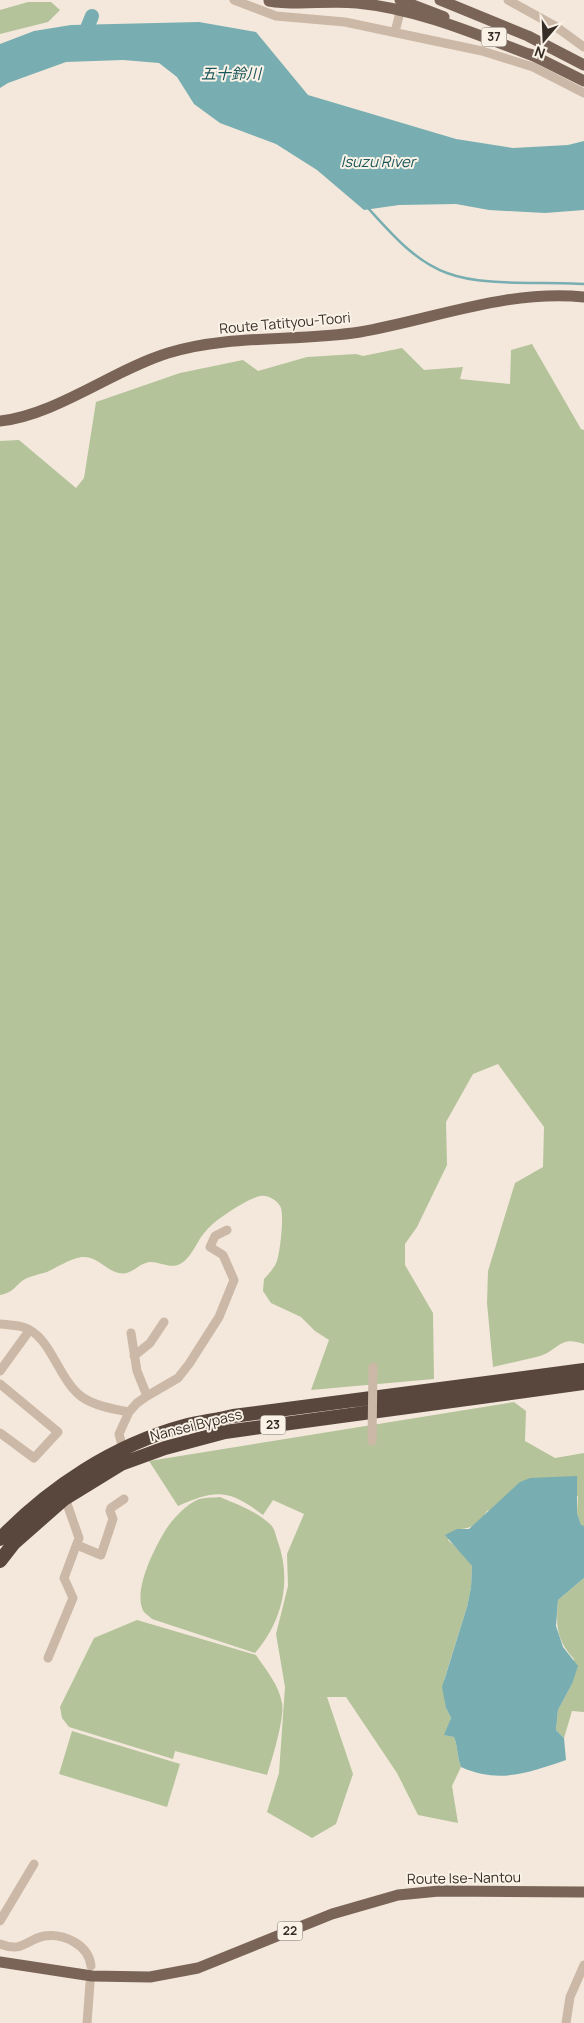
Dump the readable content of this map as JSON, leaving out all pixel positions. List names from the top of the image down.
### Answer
{
  "streets": {
    "highway": ["Nansei Bypass", "23"],
    "main road": [
      "37",
      "Route Tatityou-Toori",
      "Route Ise-Nantou",
      "22"
    ]
  },
  "water": ["五十鈴川", "Isuzu River"],
  "north": "bottom"
}
